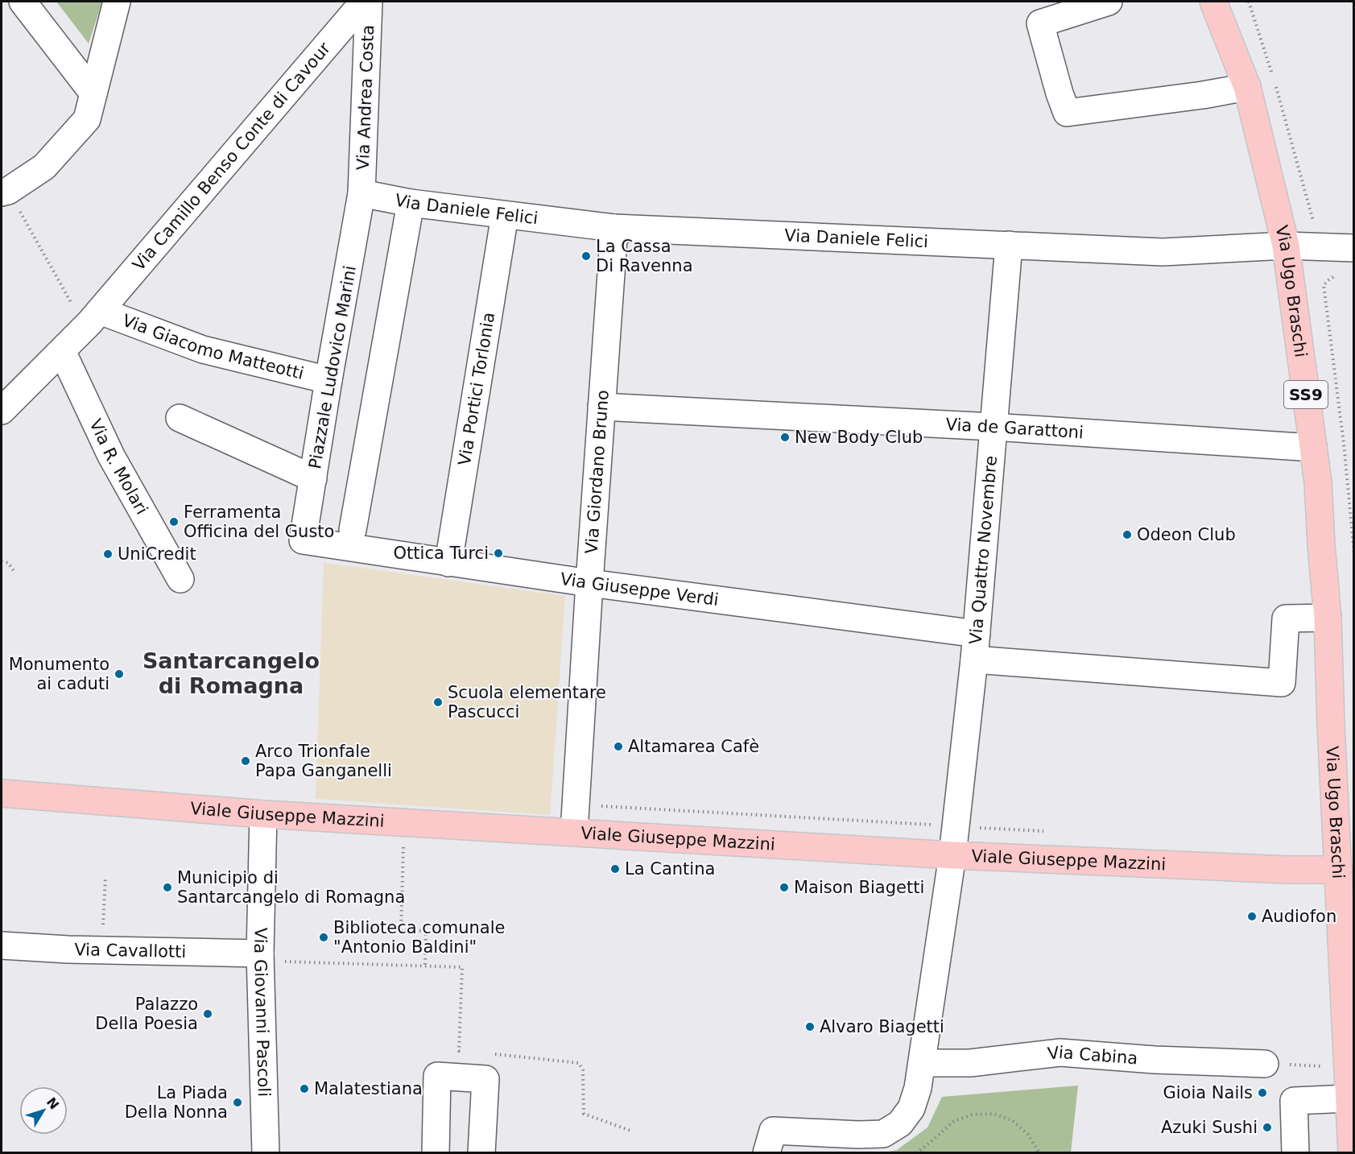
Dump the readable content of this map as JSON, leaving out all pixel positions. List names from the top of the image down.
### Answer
{
  "streets": {
    "main road": ["Via Ugo Braschi", "SS9", "Viale Giuseppe Mazzini"],
    "street": [
      "Via Andrea Costa",
      "Via Camillo Benso Conte di Cavour",
      "Via Daniele Felici",
      "Via Giacomo Matteotti",
      "Piazzale Ludovico Marini",
      "Via Portici Torlonia",
      "Via de Garattoni",
      "Via R. Molari",
      "Via Giordano Bruno",
      "Via Quattro Novembre",
      "Via Giuseppe Verdi",
      "Via Cavallotti",
      "Via Giovanni Pascoli",
      "Via Cabina"
    ]
  },
  "crossings": [
    ["Via Andrea Costa", "Via Daniele Felici"],
    ["Via Andrea Costa", "Piazzale Ludovico Marini"],
    ["Via Camillo Benso Conte di Cavour", "Via Giacomo Matteotti"],
    ["Via Camillo Benso Conte di Cavour", "Via R. Molari"],
    ["Via Daniele Felici", "Via Ugo Braschi"],
    ["Via Daniele Felici", "Piazzale Ludovico Marini"],
    ["Via Daniele Felici", "Via Portici Torlonia"],
    ["Via Daniele Felici", "Via Giordano Bruno"],
    ["Via Daniele Felici", "Via Quattro Novembre"],
    ["Via Ugo Braschi", "Via de Garattoni"],
    ["Via Ugo Braschi", "Viale Giuseppe Mazzini"],
    ["Via Giacomo Matteotti", "Piazzale Ludovico Marini"],
    ["Piazzale Ludovico Marini", "Via Giuseppe Verdi"],
    ["Via Portici Torlonia", "Via Giuseppe Verdi"],
    ["Via de Garattoni", "Via Giordano Bruno"],
    ["Via de Garattoni", "Via Quattro Novembre"],
    ["Via Giordano Bruno", "Via Giuseppe Verdi"],
    ["Via Giordano Bruno", "Viale Giuseppe Mazzini"],
    ["Via Quattro Novembre", "Via Giuseppe Verdi"],
    ["Via Quattro Novembre", "Viale Giuseppe Mazzini"],
    ["Viale Giuseppe Mazzini", "Via Giovanni Pascoli"],
    ["Via Cavallotti", "Via Giovanni Pascoli"]
  ],
  "districts": ["Santarcangelo di Romagna"],
  "places": [
    "La Cassa Di Ravenna",
    "New Body Club",
    "Ferramenta Officina del Gusto",
    "Odeon Club",
    "Ottica Turci",
    "UniCredit",
    "Monumento ai caduti",
    "Scuola elementare Pascucci",
    "Altamarea Cafè",
    "Arco Trionfale Papa Ganganelli",
    "La Cantina",
    "Municipio di Santarcangelo di Romagna",
    "Maison Biagetti",
    "Audiofon",
    "Biblioteca comunale \"Antonio Baldini\"",
    "Palazzo Della Poesia",
    "Alvaro Biagetti",
    "Malatestiana",
    "Gioia Nails",
    "La Piada Della Nonna",
    "Azuki Sushi"
  ],
  "north": "top right"
}
